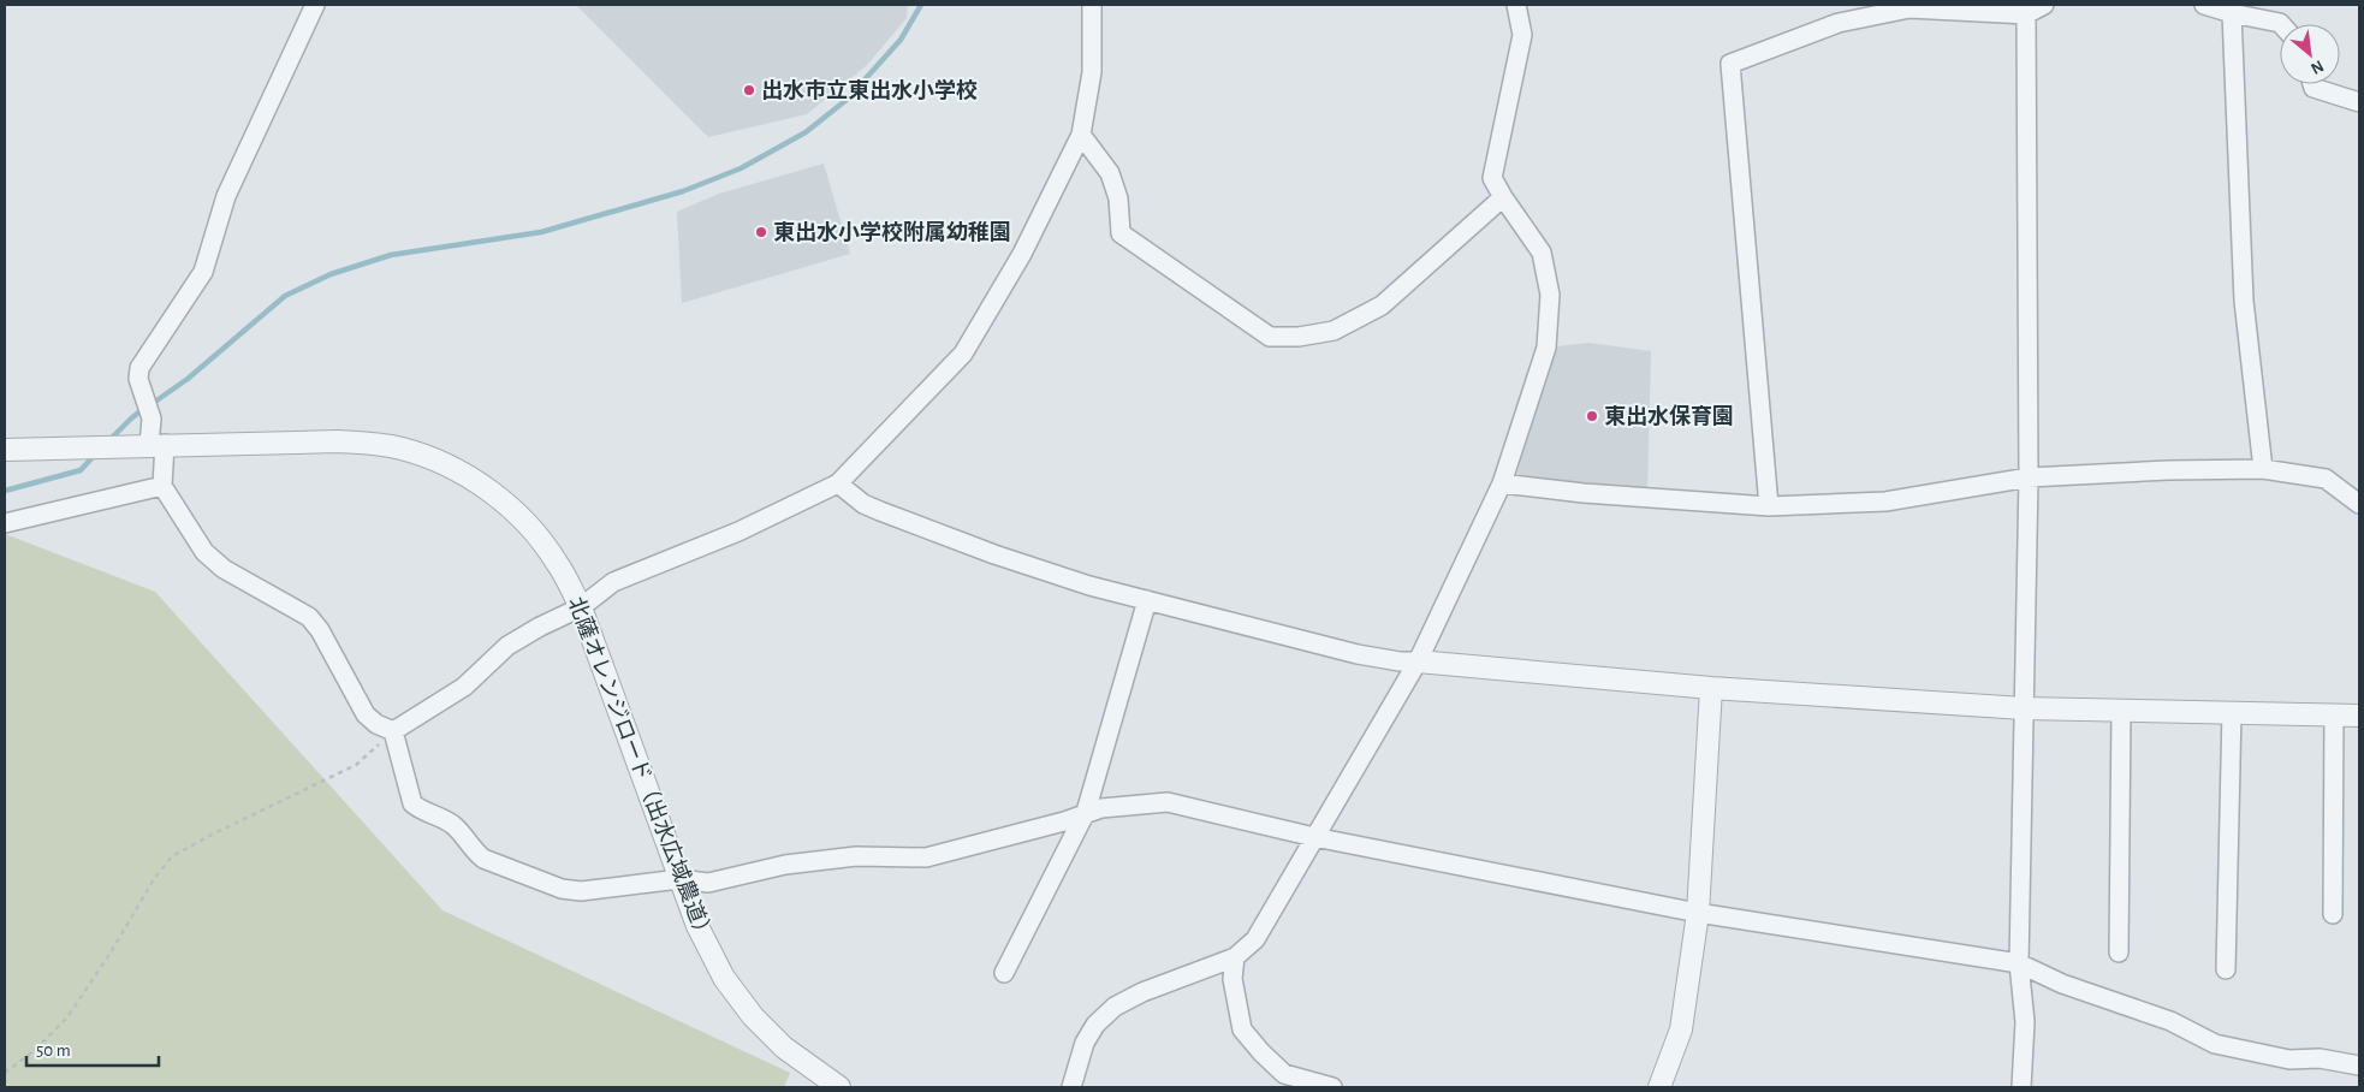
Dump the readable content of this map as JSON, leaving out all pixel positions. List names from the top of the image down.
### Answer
{
  "streets": {
    "street": ["北薩オレンジロード（出水広域農道）"]
  },
  "places": ["出水市立東出水小学校", "東出水小学校附属幼稚園", "東出水保育園"],
  "scale_bar": "50 m",
  "north": "bottom right"
}
